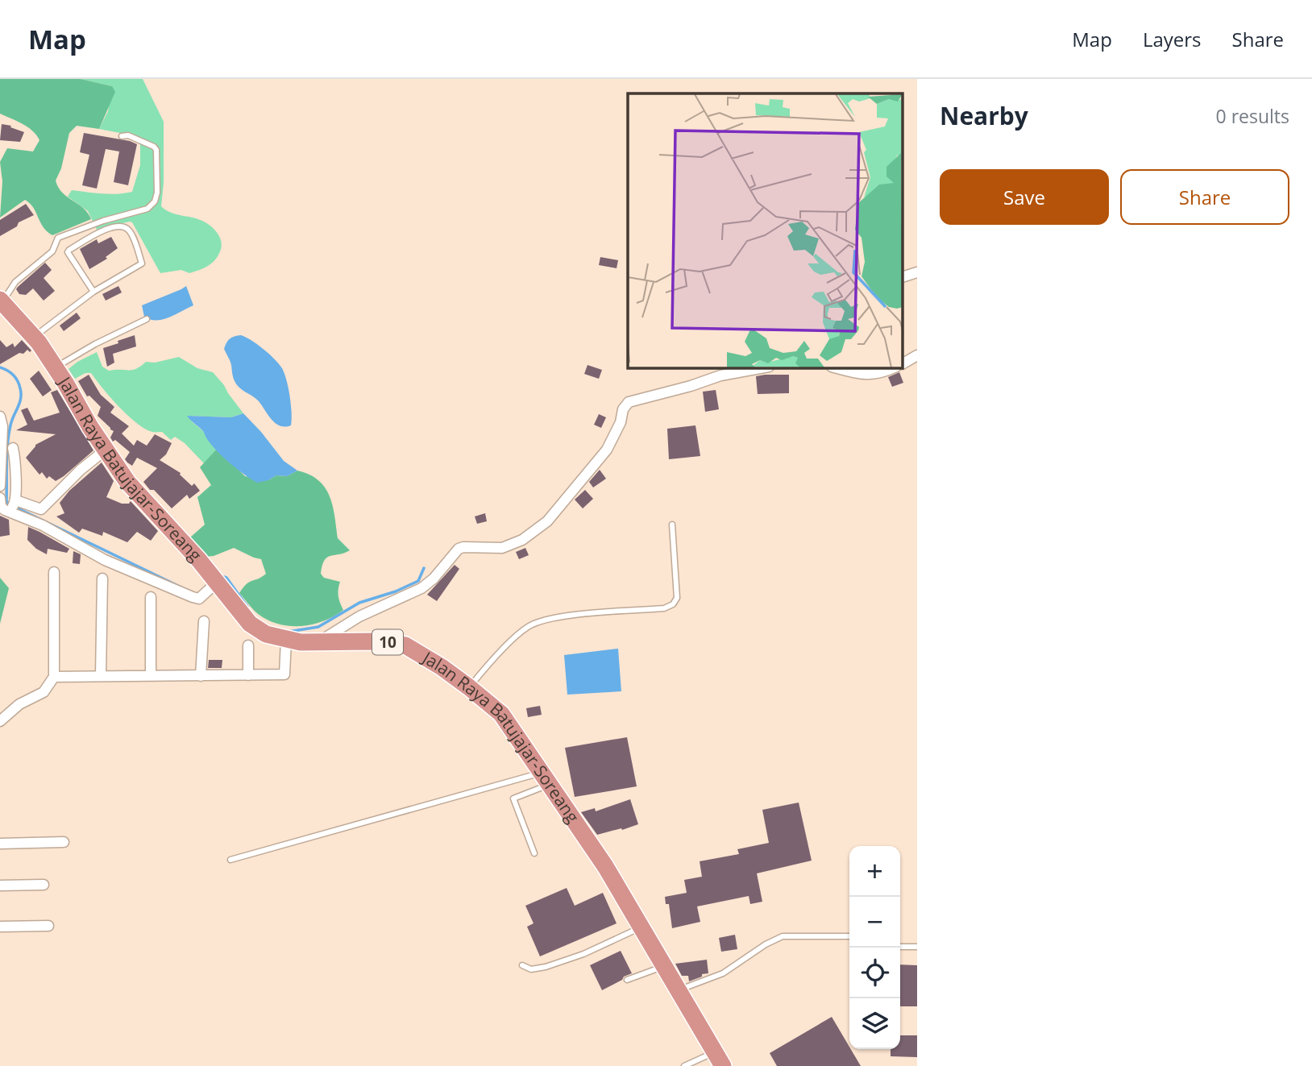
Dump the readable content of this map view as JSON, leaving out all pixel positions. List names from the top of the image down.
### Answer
{
  "streets": {
    "highway": ["Jalan Raya Batujajar-Soreang", "10"]
  },
  "page": {
    "header": "Map",
    "nav": ["Map", "Layers", "Share"],
    "heading": ["Nearby", "0 results"],
    "buttons": ["Save", "Share"],
    "map_buttons": ["+", "−"]
  }
}
